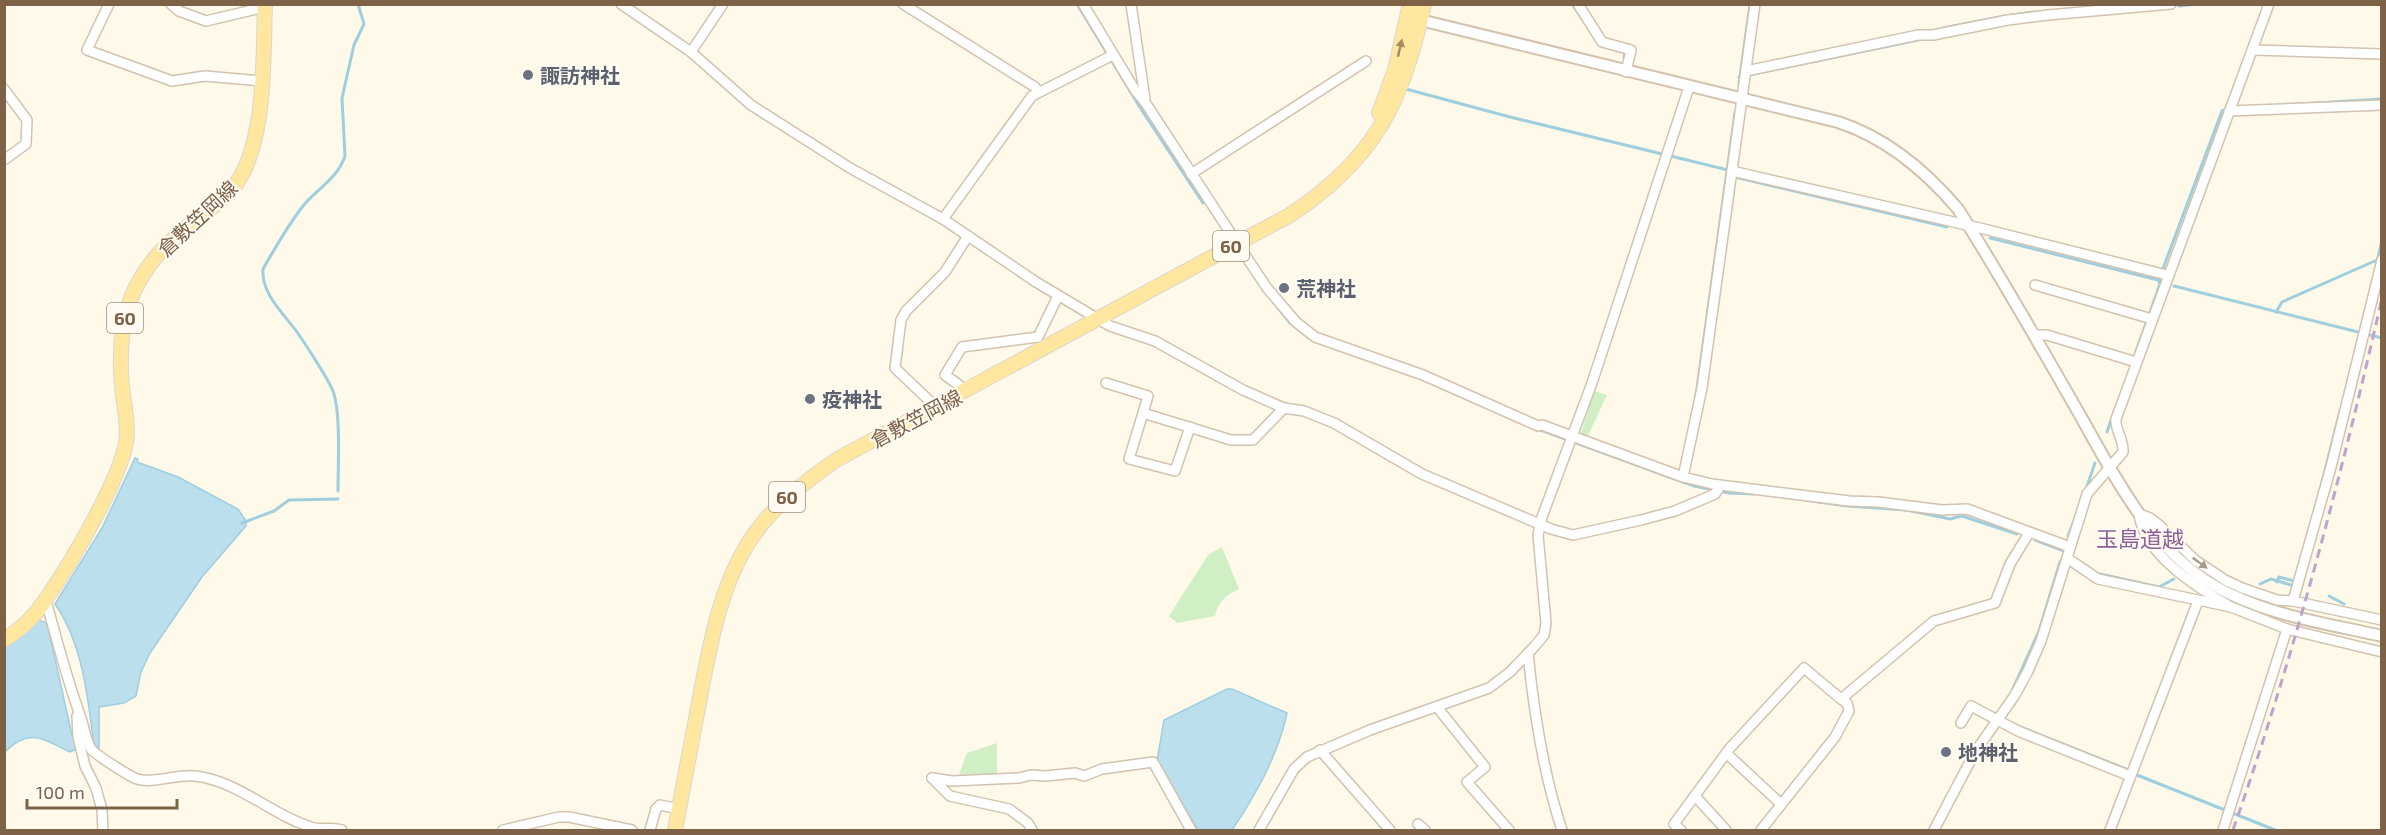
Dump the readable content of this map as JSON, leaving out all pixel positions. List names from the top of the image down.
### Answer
{
  "streets": {
    "main road": ["倉敷笠岡線", "60"]
  },
  "districts": ["玉島道越"],
  "places": [
    "諏訪神社",
    "荒神社",
    "疫神社",
    "地神社"
  ],
  "scale_bar": "100 m"
}
